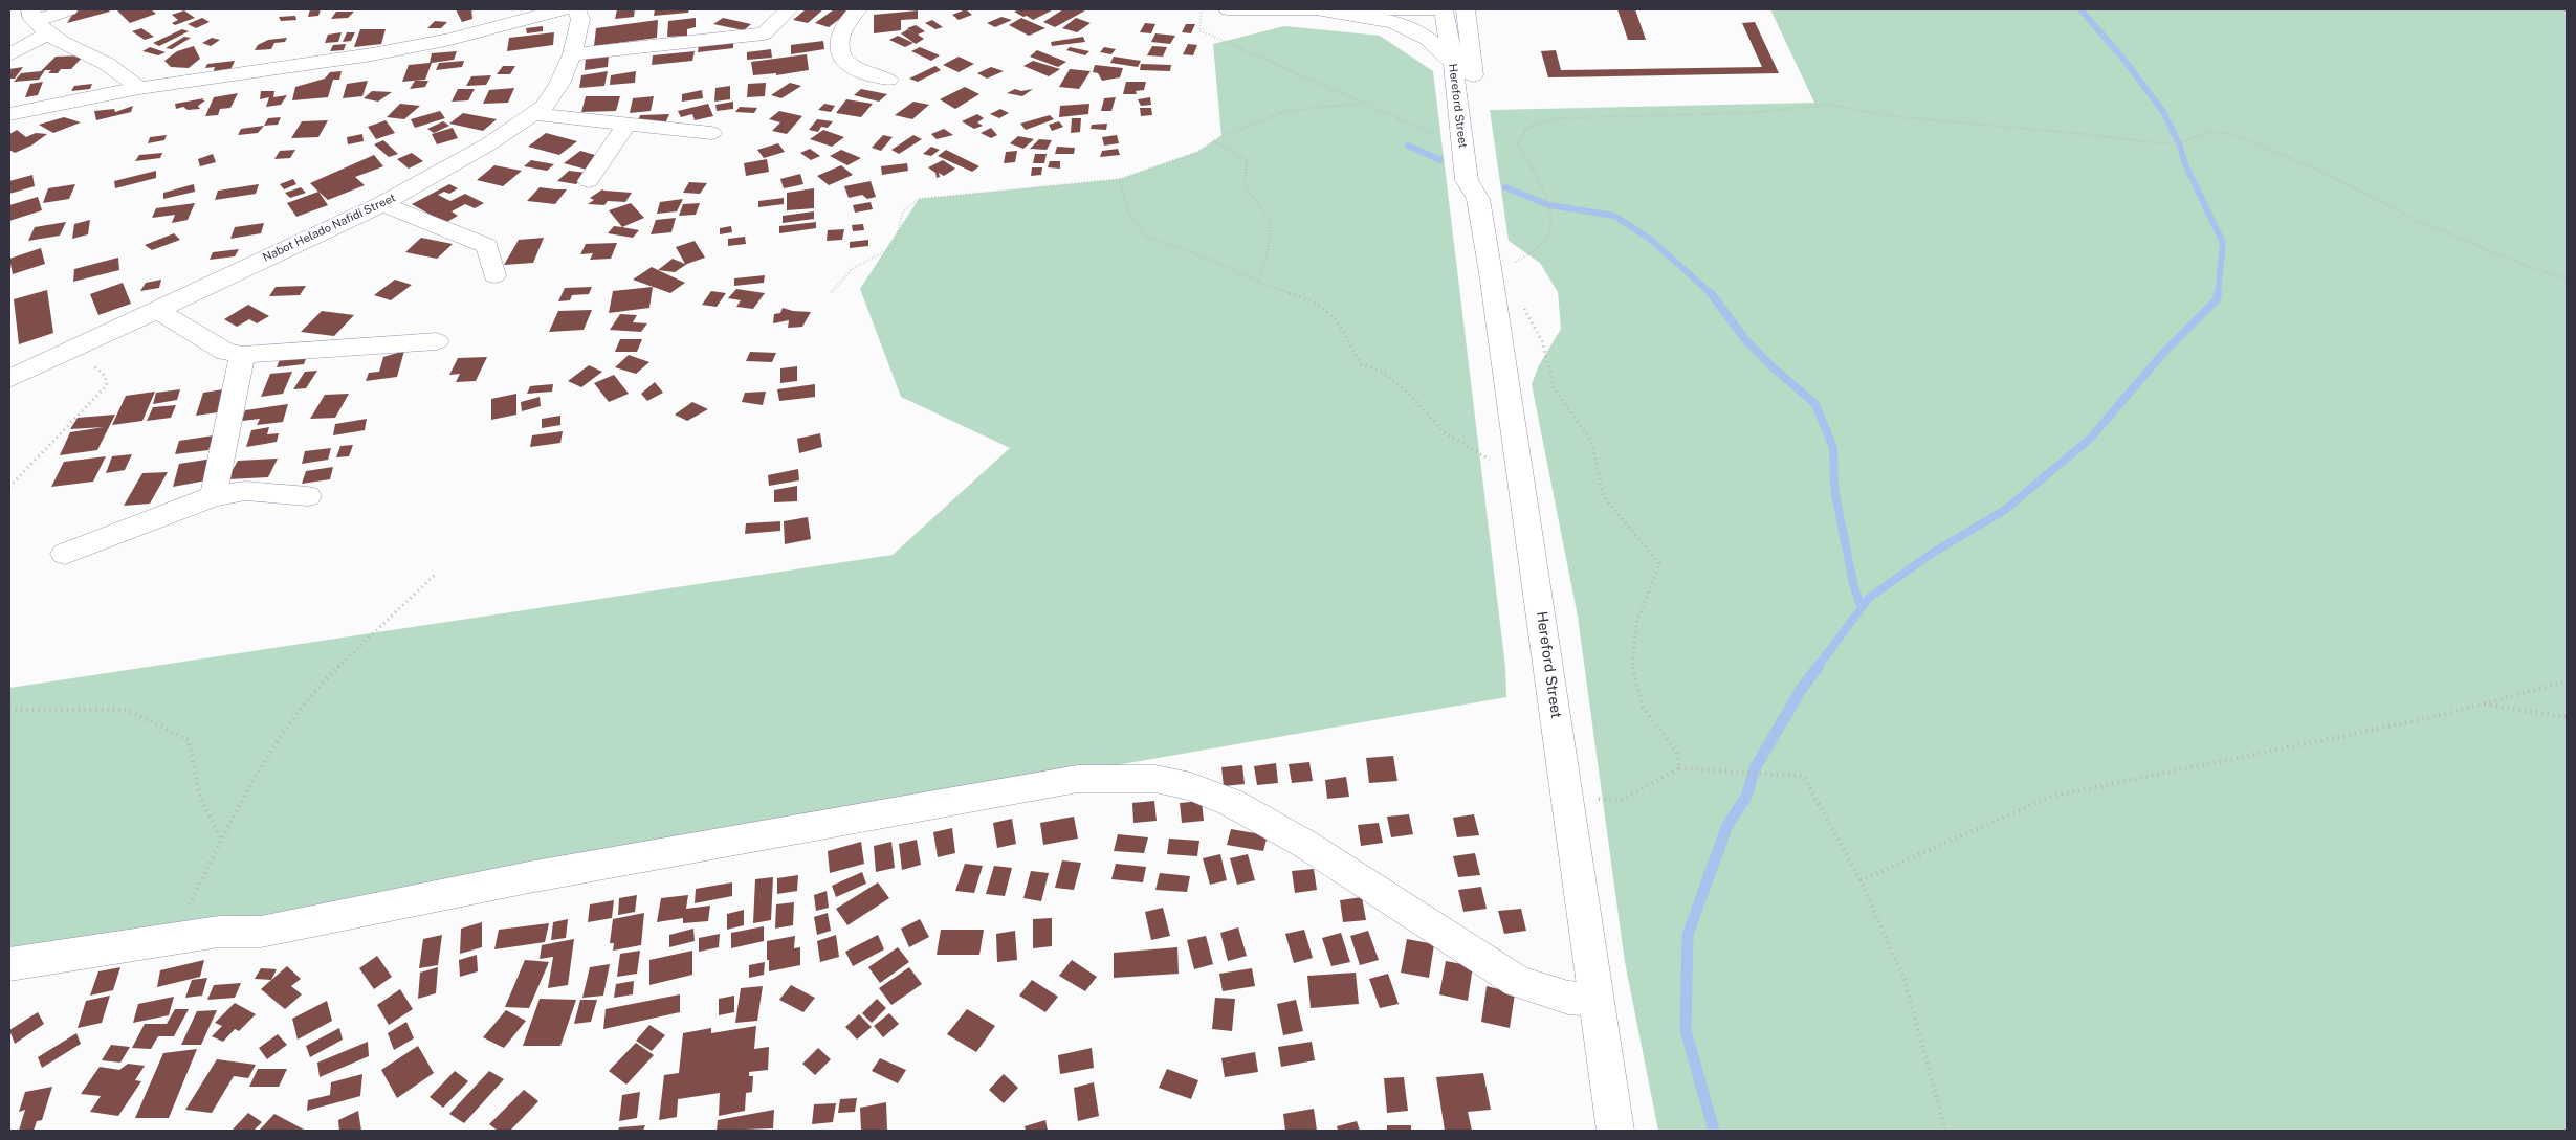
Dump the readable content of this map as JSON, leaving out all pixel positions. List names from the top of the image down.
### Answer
{
  "streets": {
    "street": ["Hereford Street", "Nabot Helado Nafidi Street"]
  }
}
